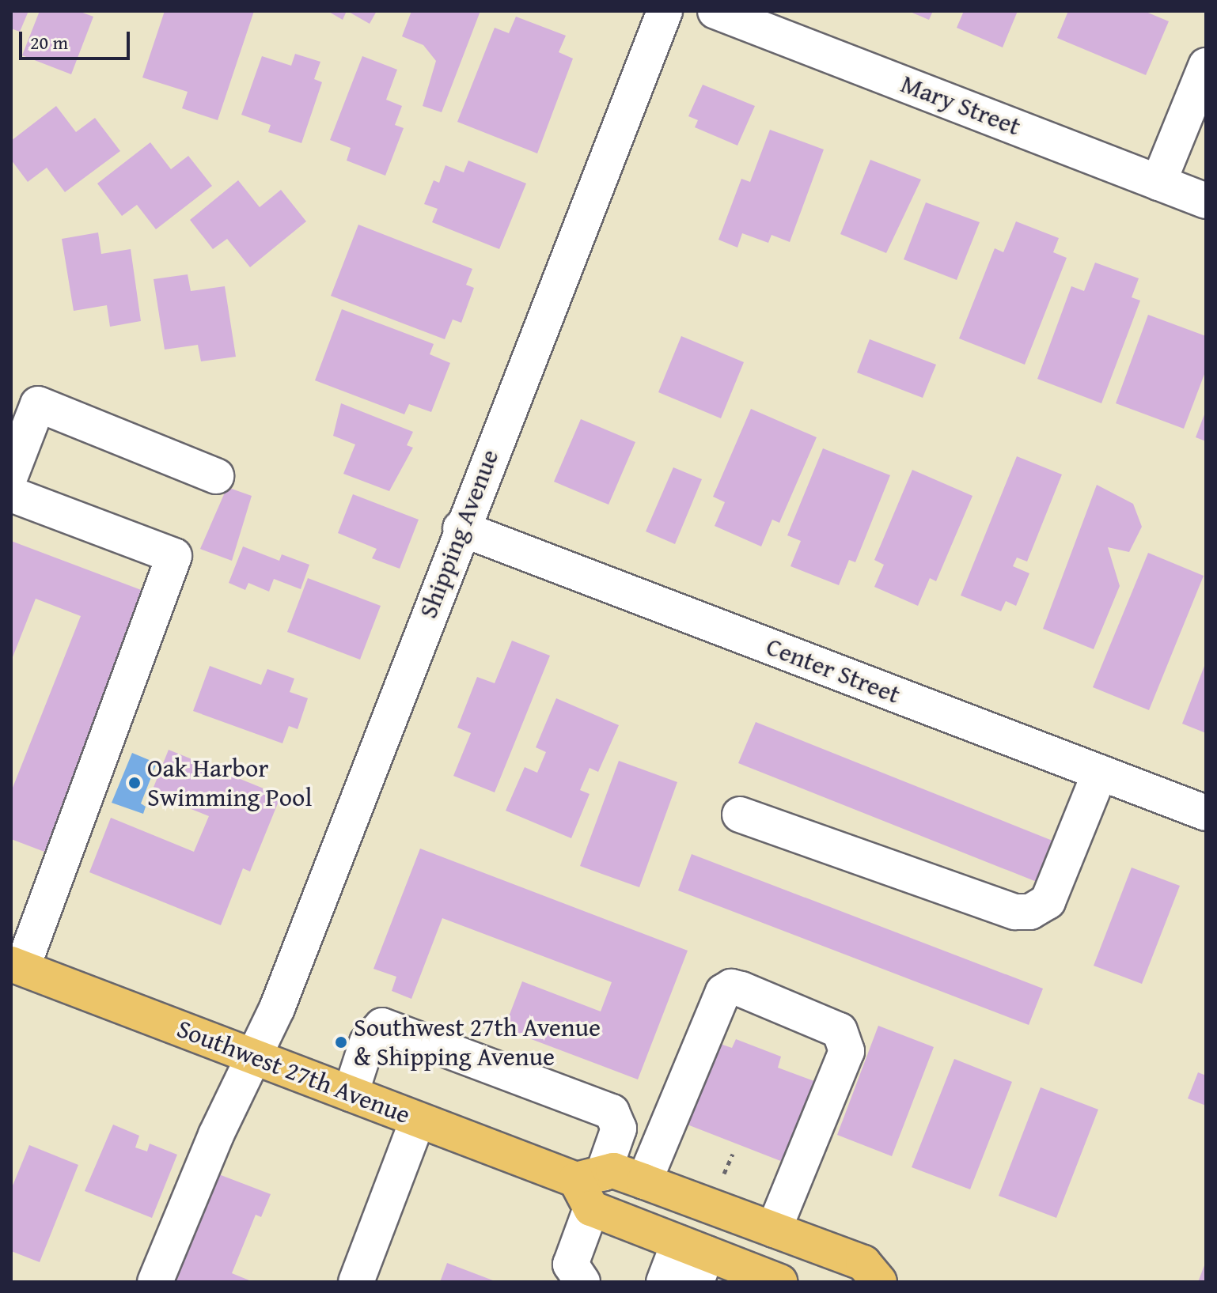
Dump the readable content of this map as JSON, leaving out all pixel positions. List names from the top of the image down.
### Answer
{
  "streets": {
    "main road": ["Southwest 27th Avenue"],
    "street": ["Mary Street", "Shipping Avenue", "Center Street"]
  },
  "crossings": [
    ["Shipping Avenue", "Center Street"],
    ["Shipping Avenue", "Southwest 27th Avenue"]
  ],
  "places": ["Oak Harbor Swimming Pool", "Southwest 27th Avenue & Shipping Avenue"],
  "scale_bar": "20 m"
}
